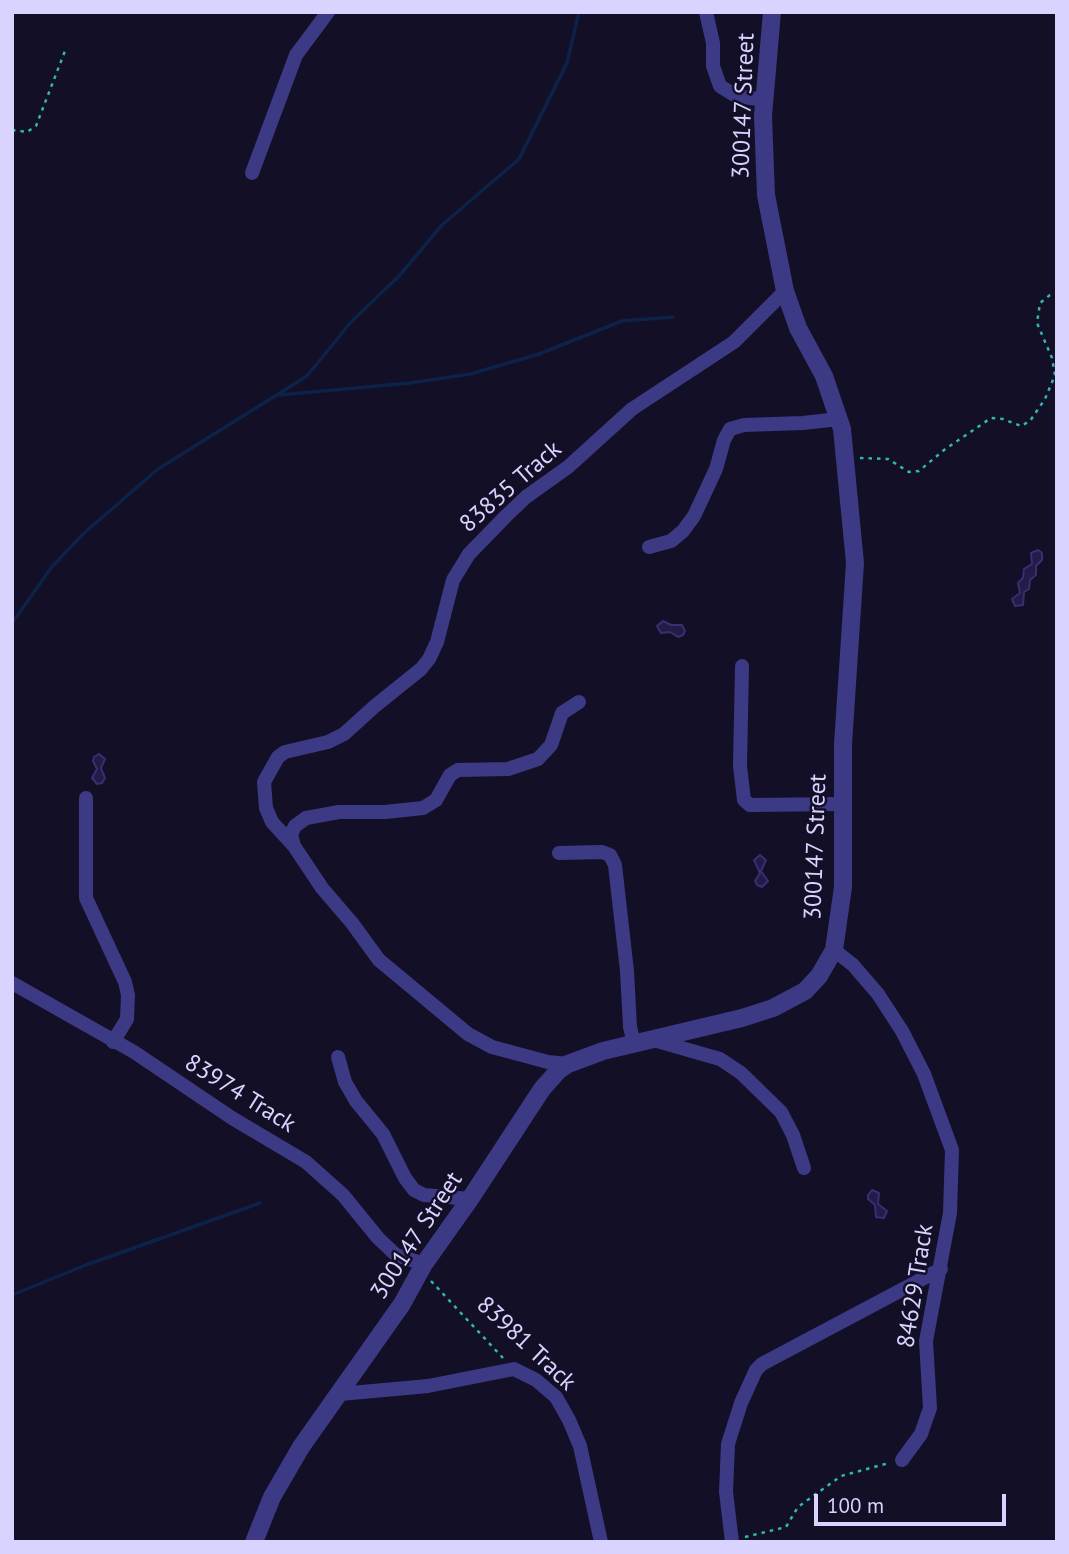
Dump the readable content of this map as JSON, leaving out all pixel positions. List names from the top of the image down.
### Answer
{
  "streets": {
    "street": [
      "300147 Street",
      "83835 Track",
      "83974 Track",
      "84629 Track",
      "83981 Track"
    ]
  },
  "crossings": [
    ["300147 Street", "83835 Track"],
    ["300147 Street", "83974 Track"],
    ["300147 Street", "84629 Track"],
    ["300147 Street", "83981 Track"],
    ["83974 Track", "83981 Track"]
  ],
  "scale_bar": "100 m"
}
